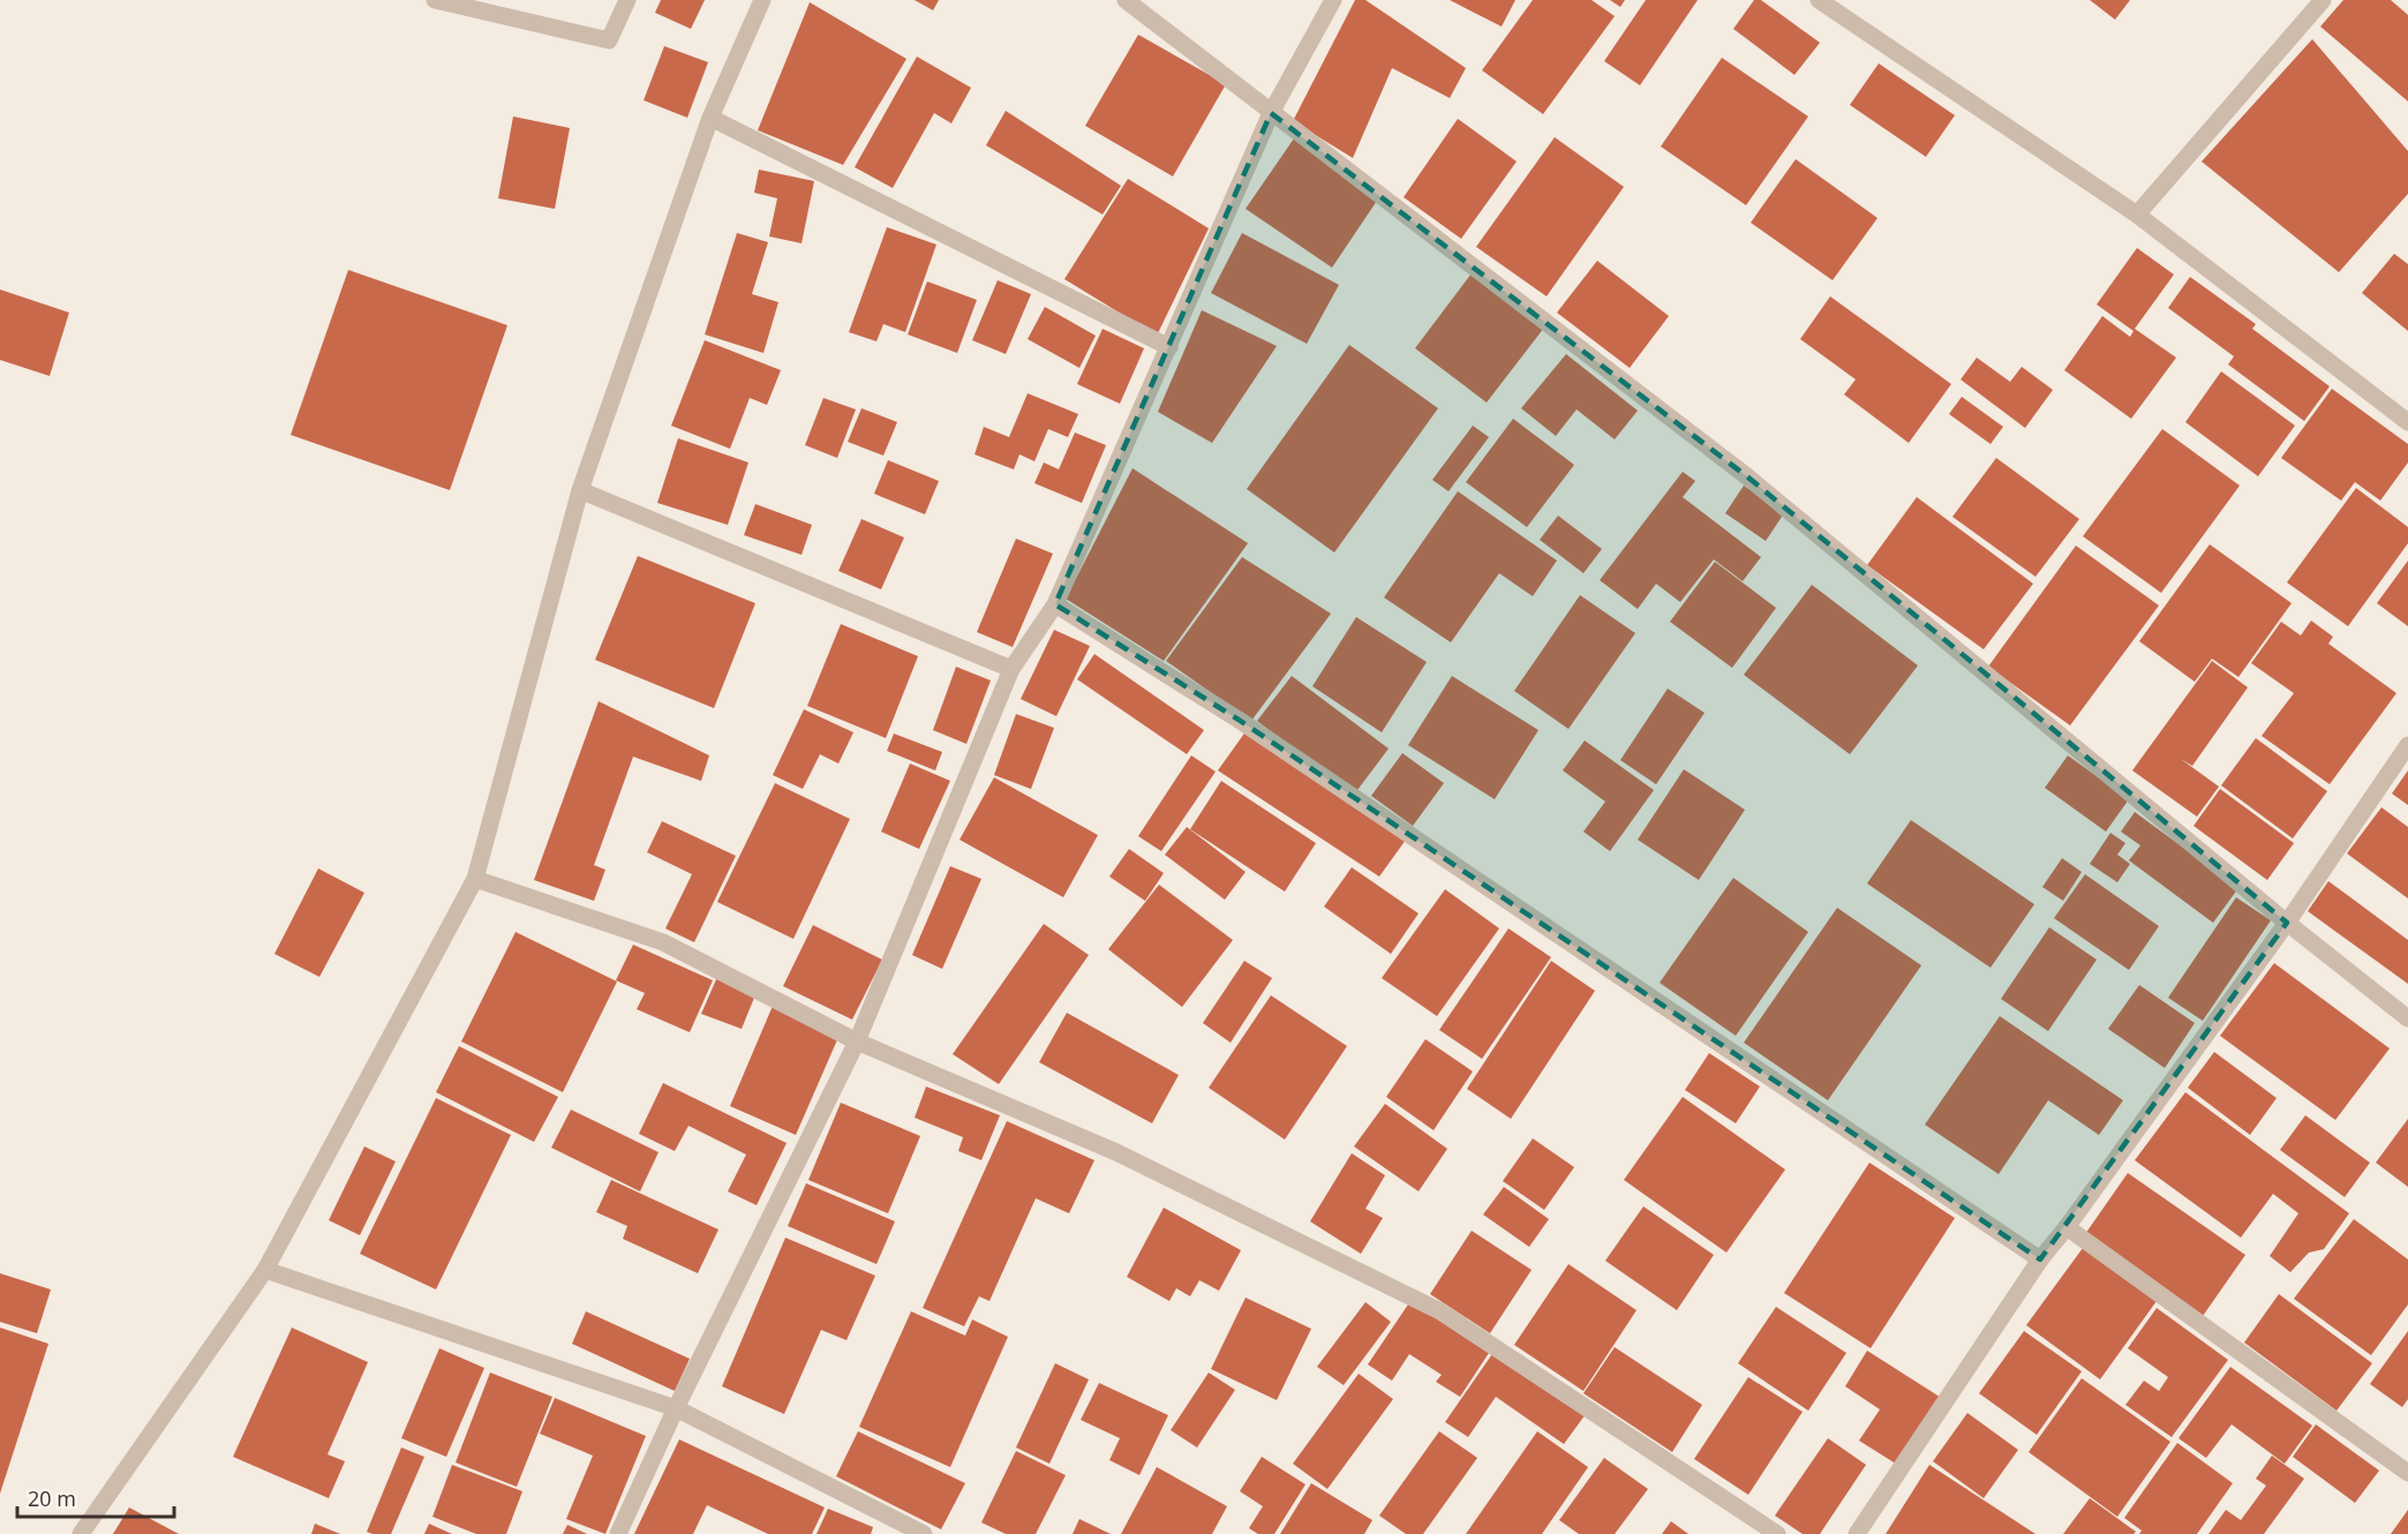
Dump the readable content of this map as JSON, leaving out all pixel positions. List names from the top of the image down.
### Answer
{
  "scale_bar": "20 m"
}
